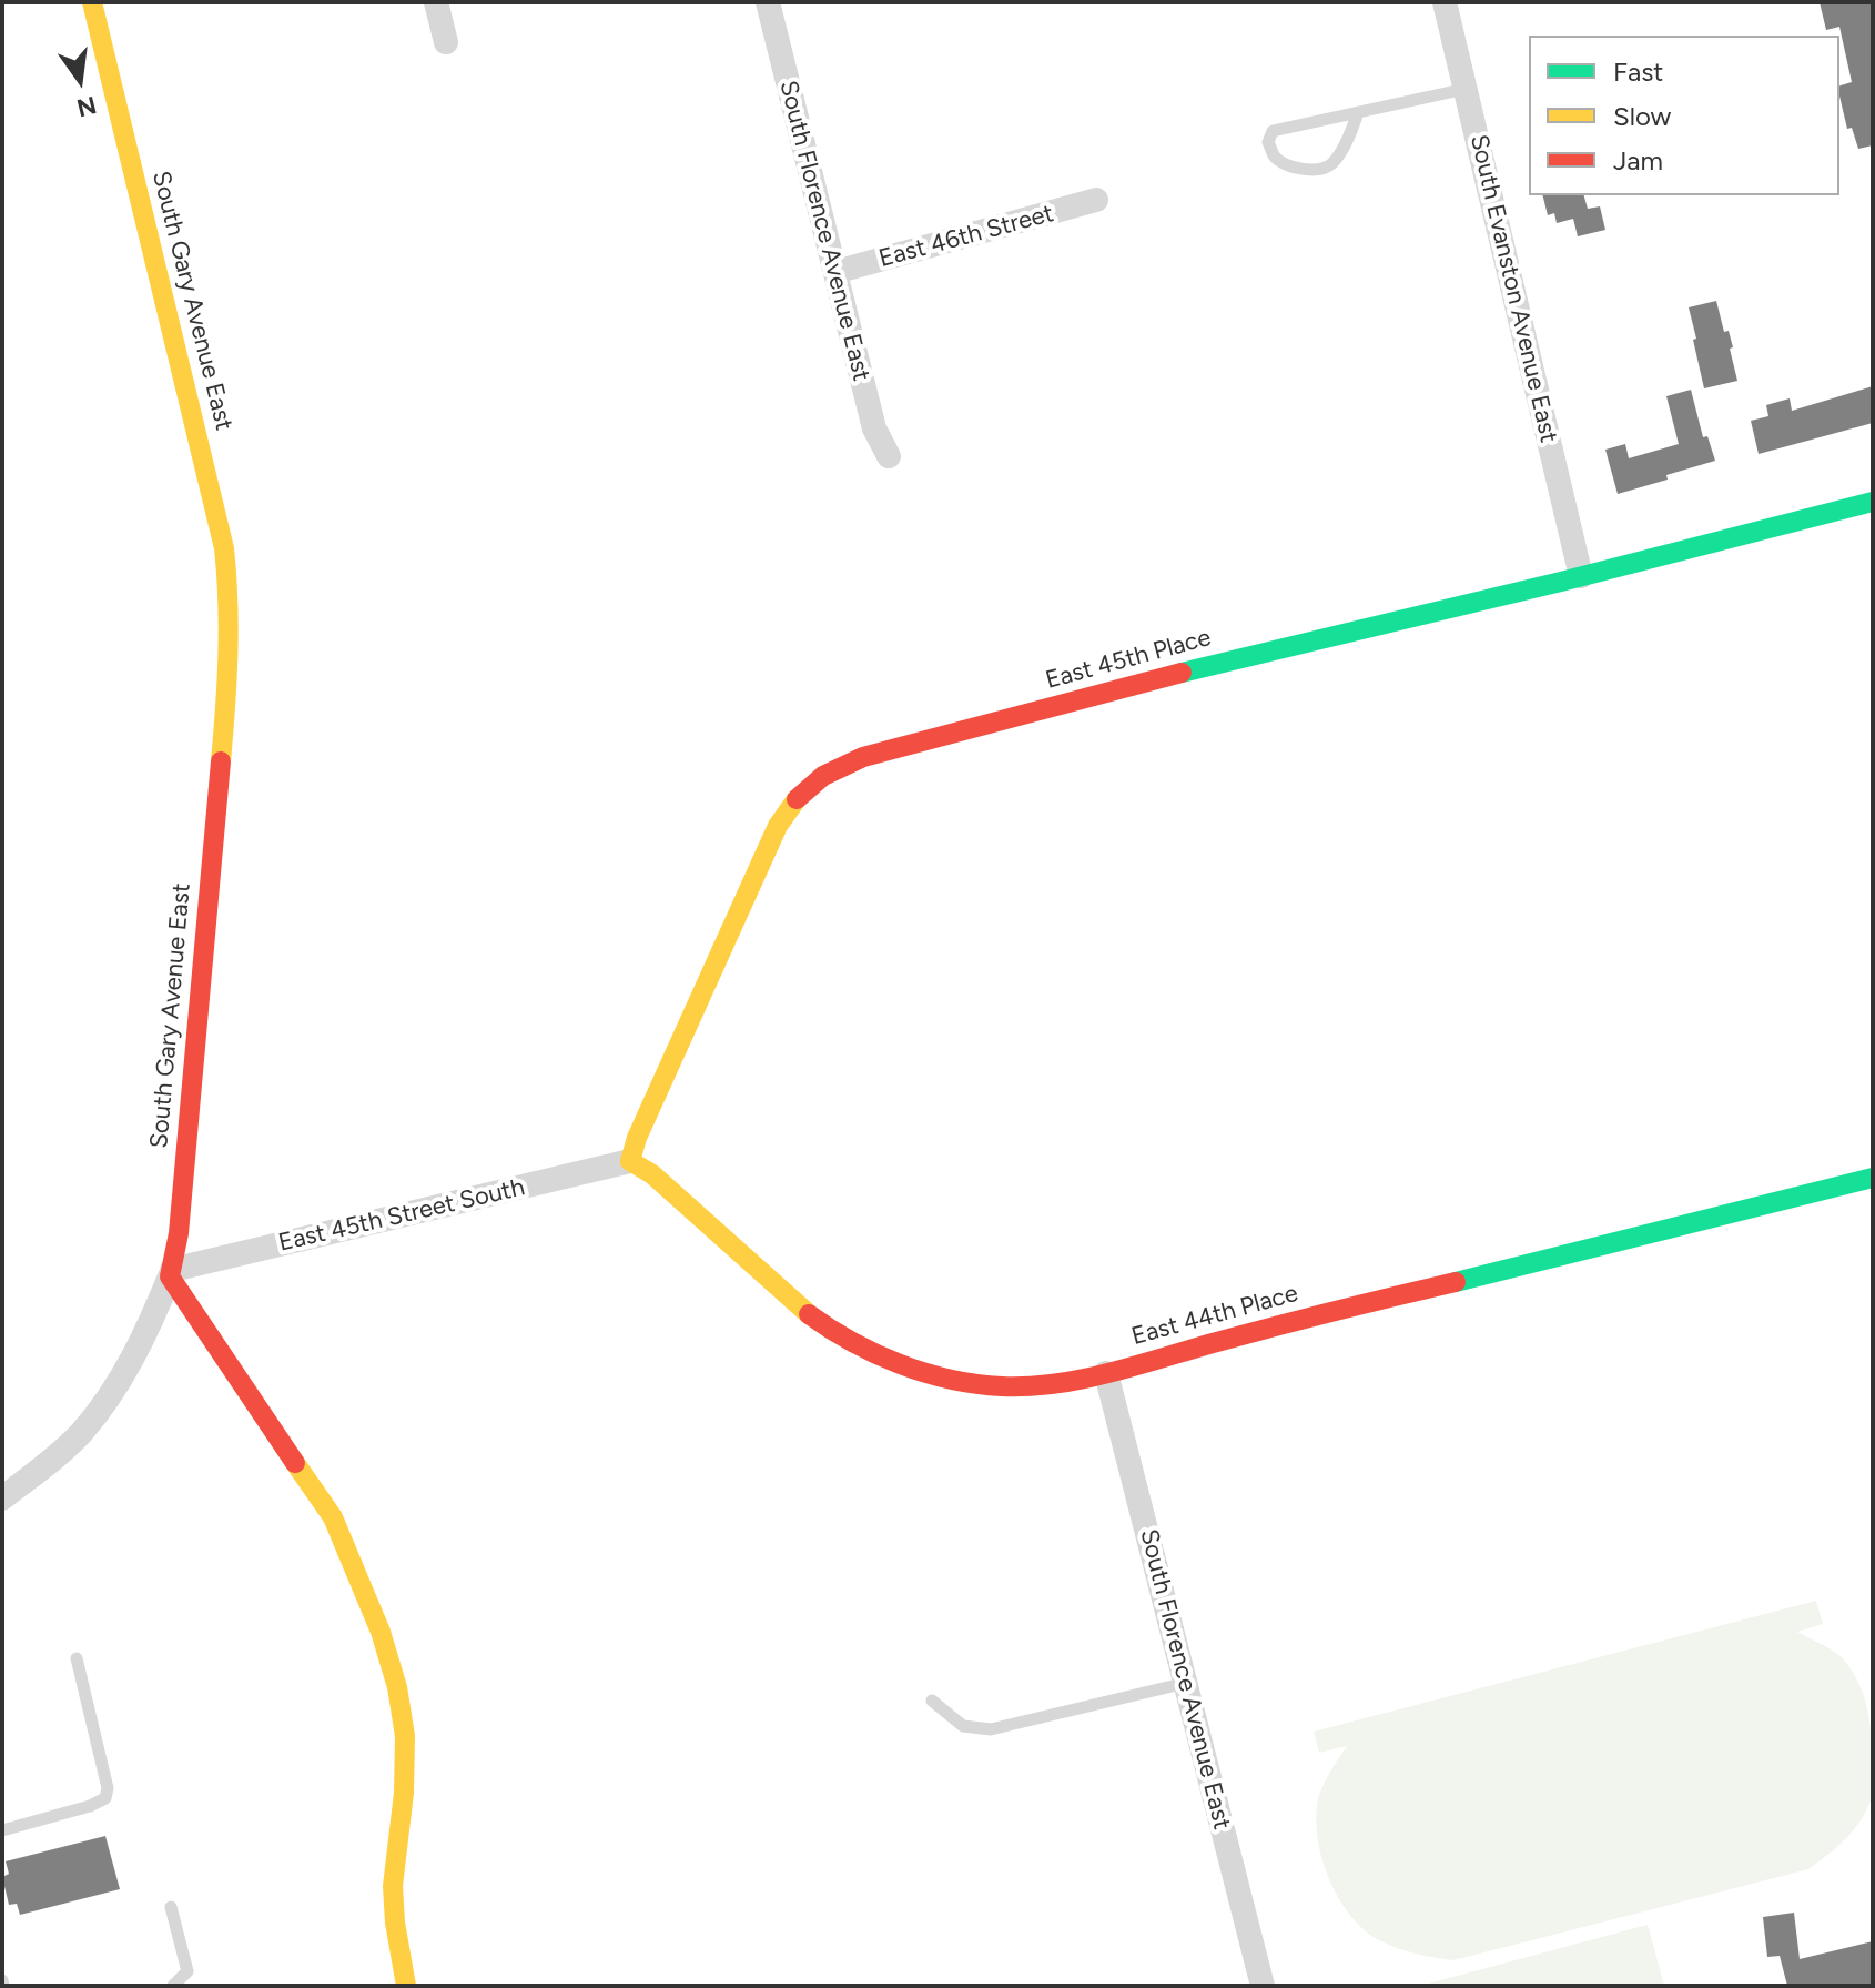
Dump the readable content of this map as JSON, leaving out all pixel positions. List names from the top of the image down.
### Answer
{
  "streets": {
    "street": [
      "South Florence Avenue East",
      "East 46th Street",
      "South Evanston Avenue East",
      "South Gary Avenue East",
      "East 45th Place",
      "East 45th Street South",
      "East 44th Place"
    ]
  },
  "crossings": [
    ["South Florence Avenue East", "East 46th Street"],
    ["South Florence Avenue East", "East 44th Place"],
    ["South Evanston Avenue East", "East 45th Place"],
    ["South Gary Avenue East", "East 45th Street South"],
    ["East 45th Place", "East 45th Street South"],
    ["East 45th Place", "East 44th Place"],
    ["East 45th Street South", "East 44th Place"]
  ],
  "legend": ["Fast", "Slow", "Jam"],
  "north": "bottom"
}
